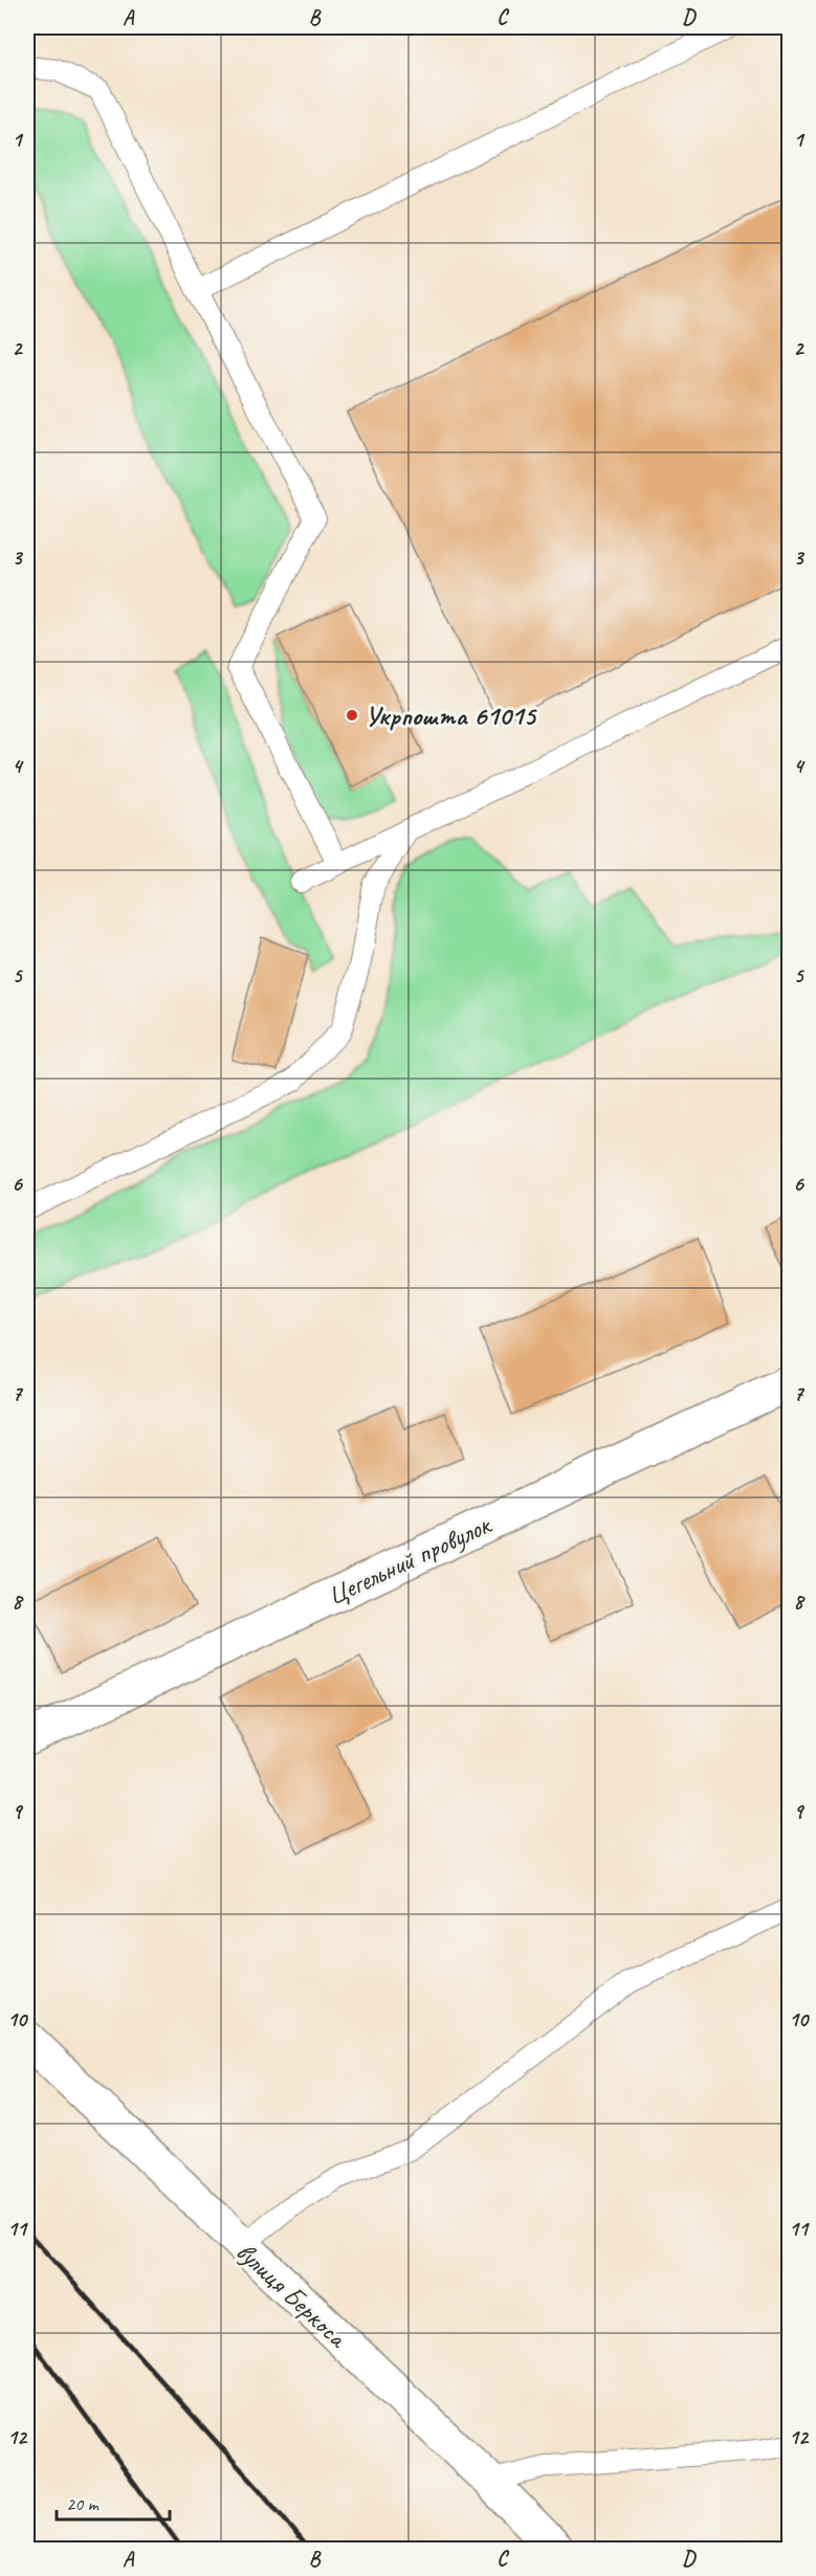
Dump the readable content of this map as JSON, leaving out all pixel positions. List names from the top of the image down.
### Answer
{
  "streets": {
    "street": ["Цегельний провулок", "вулиця Беркоса"]
  },
  "places": ["Укрпошта 61015"],
  "scale_bar": "20 m",
  "grid": {
    "columns": [
      "A",
      "B",
      "C",
      "D"
    ],
    "rows": [
      "1",
      "2",
      "3",
      "4",
      "5",
      "6",
      "7",
      "8",
      "9",
      "10",
      "11",
      "12"
    ]
  }
}
